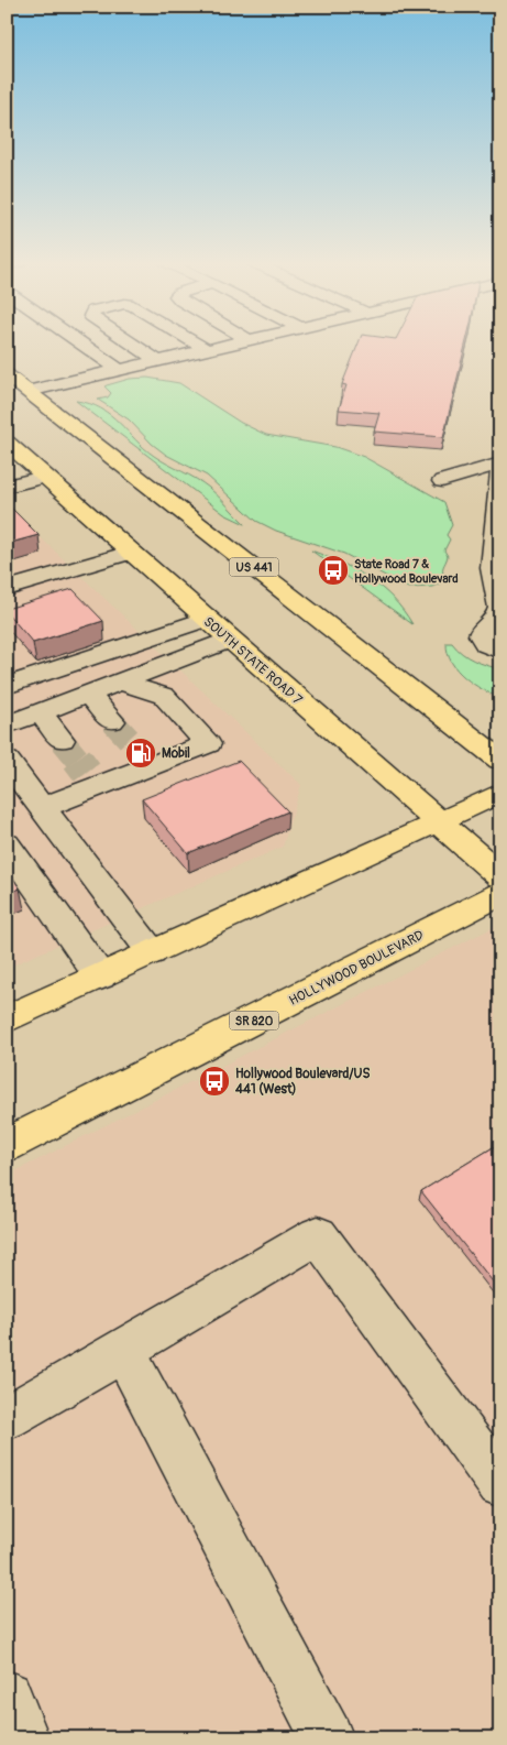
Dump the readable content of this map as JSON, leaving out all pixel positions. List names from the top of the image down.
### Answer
{
  "streets": {
    "main road": [
      "US 441",
      "SOUTH STATE ROAD 7",
      "HOLLYWOOD BOULEVARD",
      "SR 820"
    ]
  },
  "places": {
    "bus stop": ["State Road 7 & Hollywood Boulevard", "Hollywood Boulevard/US 441 (West)"],
    "fuel station": ["Mobil"]
  }
}
